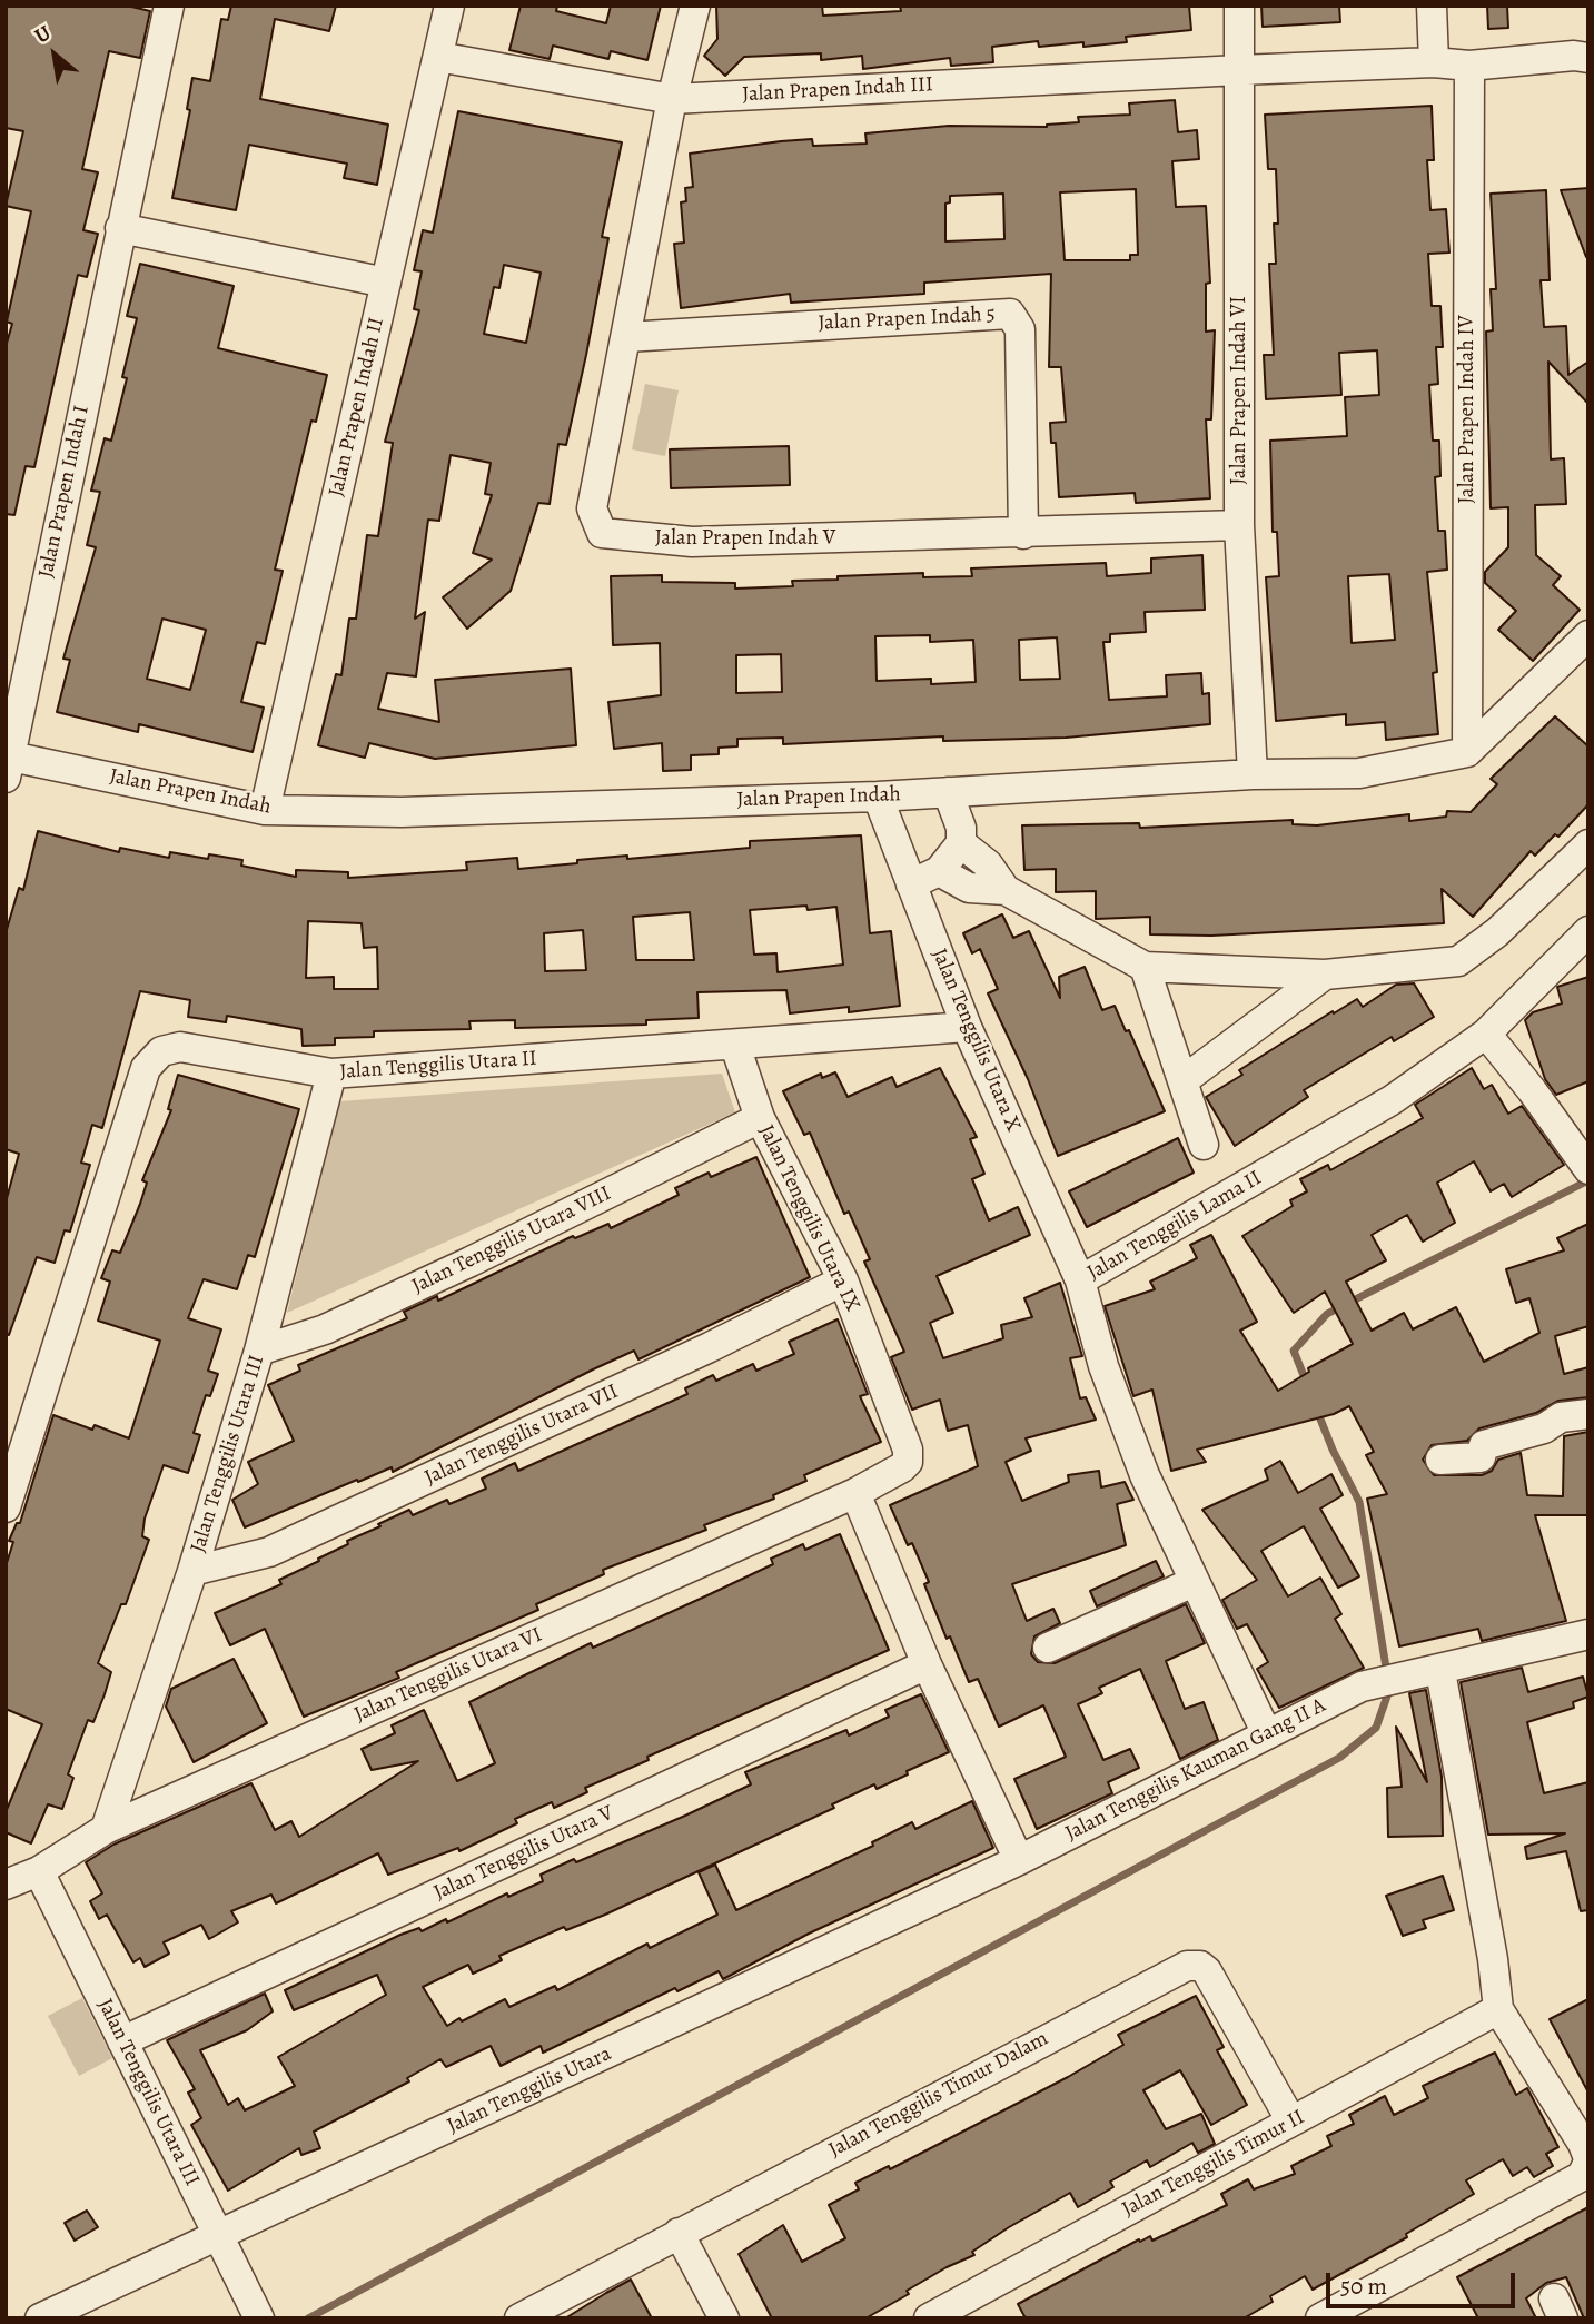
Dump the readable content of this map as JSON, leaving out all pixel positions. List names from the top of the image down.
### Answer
{
  "streets": {
    "street": [
      "Jalan Prapen Indah III",
      "Jalan Prapen Indah 5",
      "Jalan Prapen Indah VI",
      "Jalan Prapen Indah II",
      "Jalan Prapen Indah IV",
      "Jalan Prapen Indah I",
      "Jalan Prapen Indah V",
      "Jalan Prapen Indah",
      "Jalan Tenggilis Utara X",
      "Jalan Tenggilis Utara II",
      "Jalan Tenggilis Utara IX",
      "Jalan Tenggilis Lama II",
      "Jalan Tenggilis Utara VIII",
      "Jalan Tenggilis Utara VII",
      "Jalan Tenggilis Utara III",
      "Jalan Tenggilis Utara VI",
      "Jalan Tenggilis Kauman Gang II A",
      "Jalan Tenggilis Utara V",
      "Jalan Tenggilis Utara",
      "Jalan Tenggilis Timur Dalam",
      "Jalan Tenggilis Timur II"
    ]
  },
  "crossings": [
    ["Jalan Prapen Indah III", "Jalan Prapen Indah VI"],
    ["Jalan Prapen Indah III", "Jalan Prapen Indah II"],
    ["Jalan Prapen Indah III", "Jalan Prapen Indah V"],
    ["Jalan Prapen Indah 5", "Jalan Prapen Indah V"],
    ["Jalan Prapen Indah VI", "Jalan Prapen Indah V"],
    ["Jalan Prapen Indah VI", "Jalan Prapen Indah"],
    ["Jalan Prapen Indah II", "Jalan Prapen Indah"],
    ["Jalan Prapen Indah IV", "Jalan Prapen Indah"],
    ["Jalan Prapen Indah I", "Jalan Prapen Indah"],
    ["Jalan Prapen Indah", "Jalan Tenggilis Utara X"],
    ["Jalan Tenggilis Utara X", "Jalan Tenggilis Utara II"],
    ["Jalan Tenggilis Utara X", "Jalan Tenggilis Lama II"],
    ["Jalan Tenggilis Utara II", "Jalan Tenggilis Utara IX"],
    ["Jalan Tenggilis Utara II", "Jalan Tenggilis Utara III"],
    ["Jalan Tenggilis Utara IX", "Jalan Tenggilis Utara VIII"],
    ["Jalan Tenggilis Utara IX", "Jalan Tenggilis Utara VII"],
    ["Jalan Tenggilis Utara IX", "Jalan Tenggilis Utara VI"],
    ["Jalan Tenggilis Lama II", "Jalan Tenggilis Kauman Gang II A"],
    ["Jalan Tenggilis Utara VIII", "Jalan Tenggilis Utara III"],
    ["Jalan Tenggilis Utara VII", "Jalan Tenggilis Utara III"],
    ["Jalan Tenggilis Utara III", "Jalan Tenggilis Utara VI"],
    ["Jalan Tenggilis Utara III", "Jalan Tenggilis Utara V"],
    ["Jalan Tenggilis Utara III", "Jalan Tenggilis Utara"],
    ["Jalan Tenggilis Kauman Gang II A", "Jalan Tenggilis Utara"],
    ["Jalan Tenggilis Timur Dalam", "Jalan Tenggilis Timur II"]
  ],
  "scale_bar": "50 m",
  "north": "top left"
}
